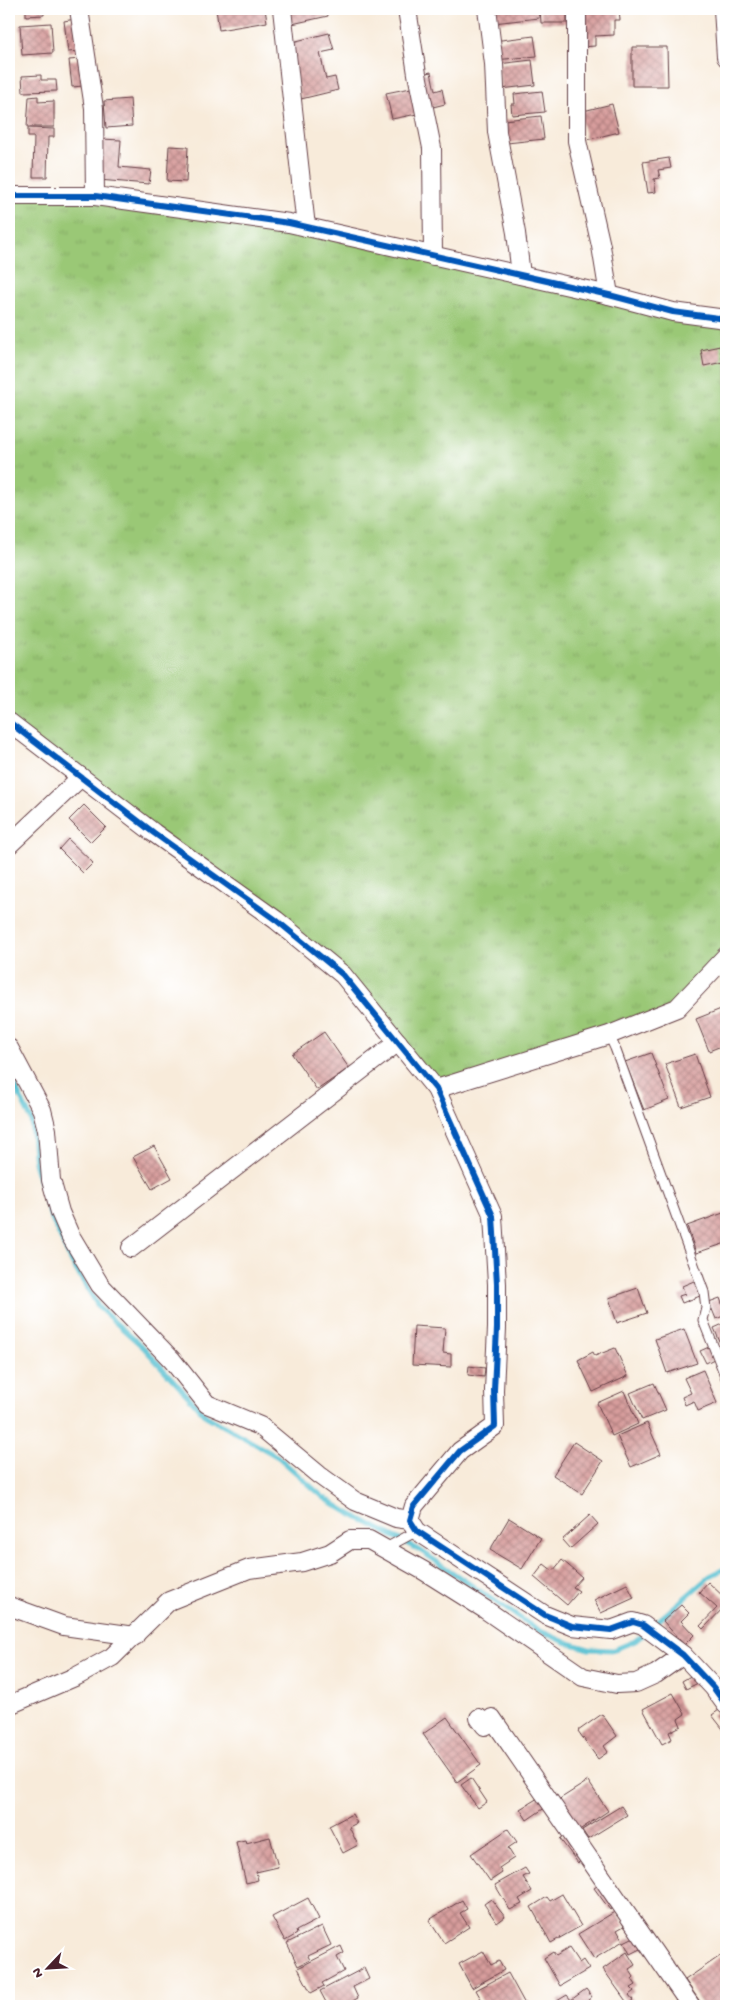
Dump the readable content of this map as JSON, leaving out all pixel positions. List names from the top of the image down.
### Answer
{
  "north": "bottom left"
}
